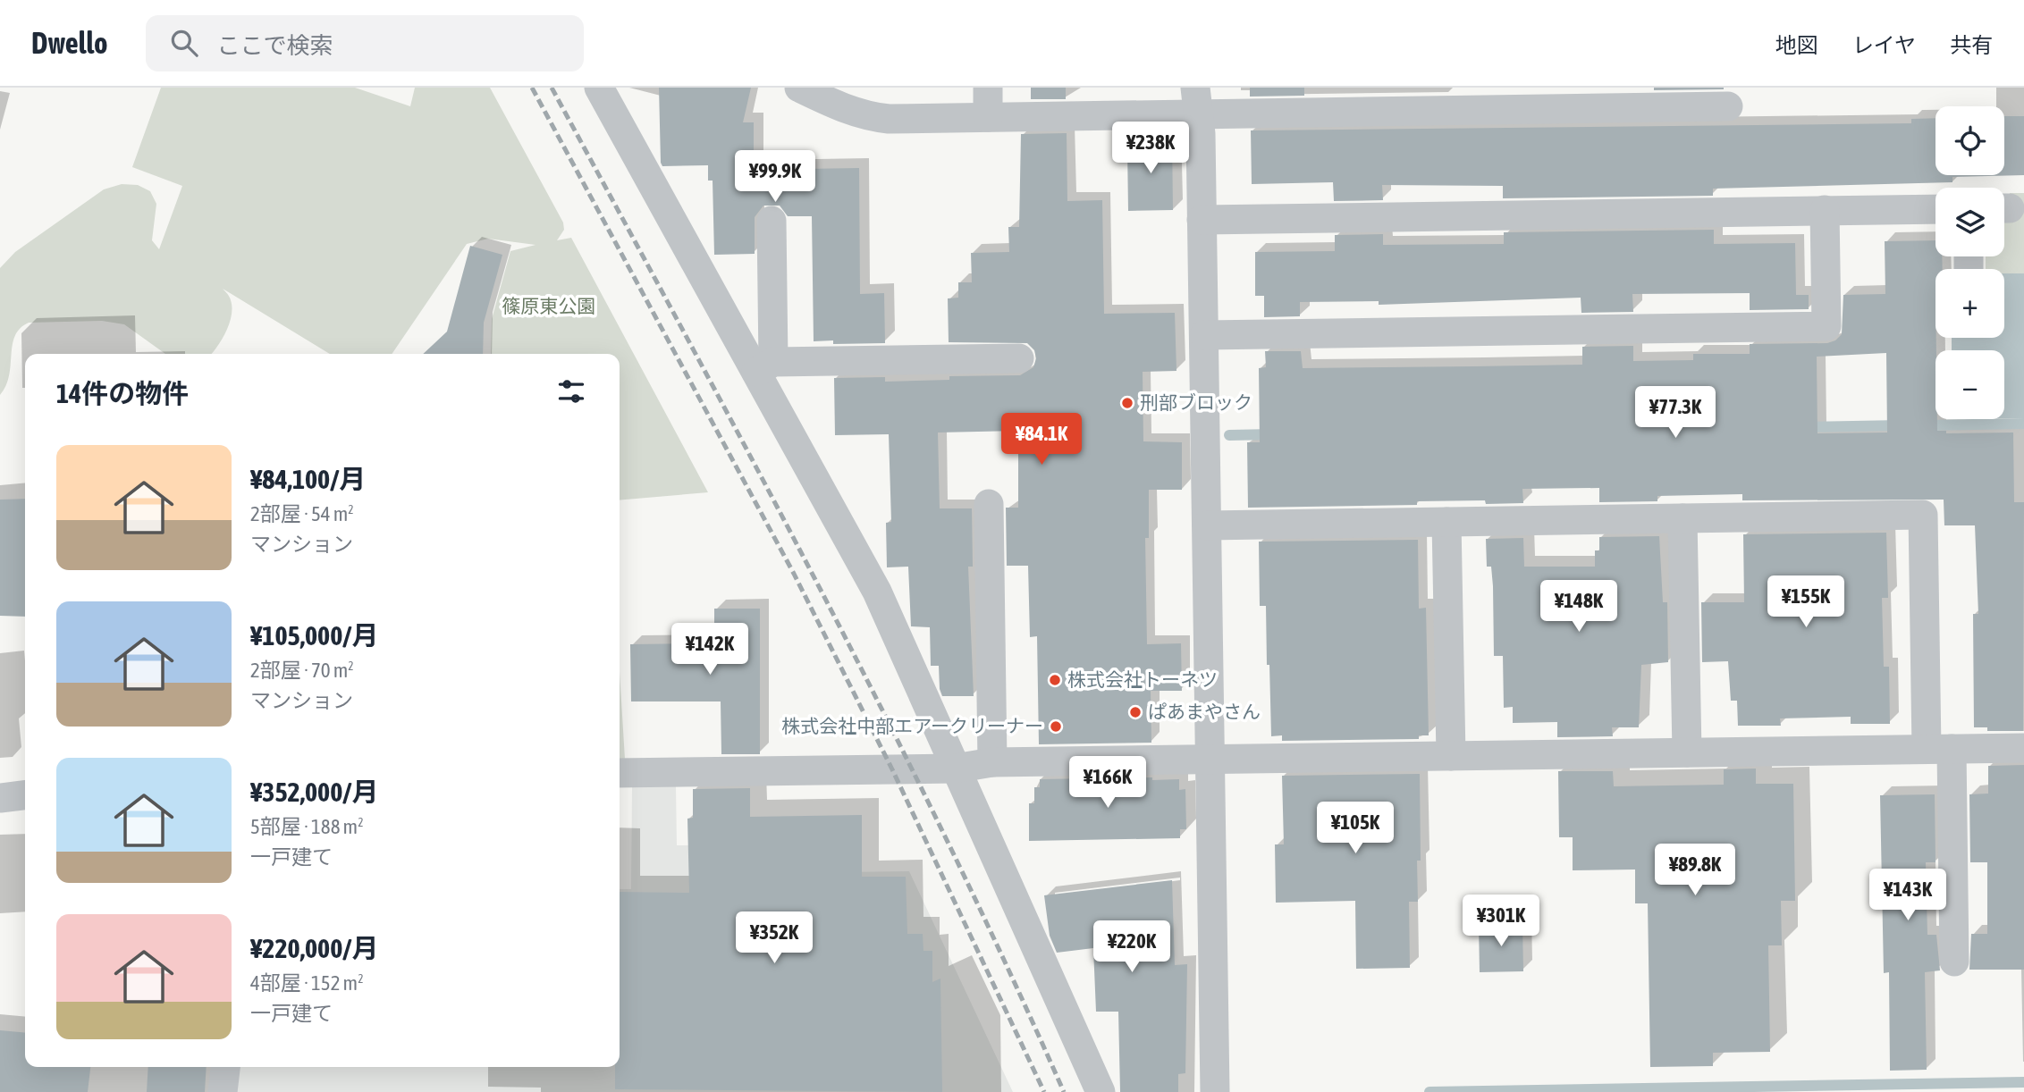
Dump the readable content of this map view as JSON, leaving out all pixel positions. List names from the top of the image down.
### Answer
{
  "parks": ["篠原東公園"],
  "places": [
    "刑部ブロック",
    "株式会社トーネツ",
    "ぱあまやさん",
    "株式会社中部エアークリーナー"
  ],
  "page": {
    "header": "Dwello",
    "search": "ここで検索",
    "nav": ["地図", "レイヤ", "共有"],
    "map_buttons": ["+", "−"],
    "price": [
      "¥238K",
      "¥99.9K",
      "¥77.3K",
      "¥84.1K",
      "¥155K",
      "¥148K",
      "¥142K",
      "¥166K",
      "¥105K",
      "¥89.8K",
      "¥143K",
      "¥301K",
      "¥352K",
      "¥220K"
    ],
    "heading": "14件の物件",
    "list": [
      {
        "name": "¥84,100/月",
        "note": "2部屋 · 54 m² · マンション"
      },
      {
        "name": "¥105,000/月",
        "note": "2部屋 · 70 m² · マンション"
      },
      {
        "name": "¥352,000/月",
        "note": "5部屋 · 188 m² · 一戸建て"
      },
      {
        "name": "¥220,000/月",
        "note": "4部屋 · 152 m² · 一戸建て"
      }
    ]
  }
}
